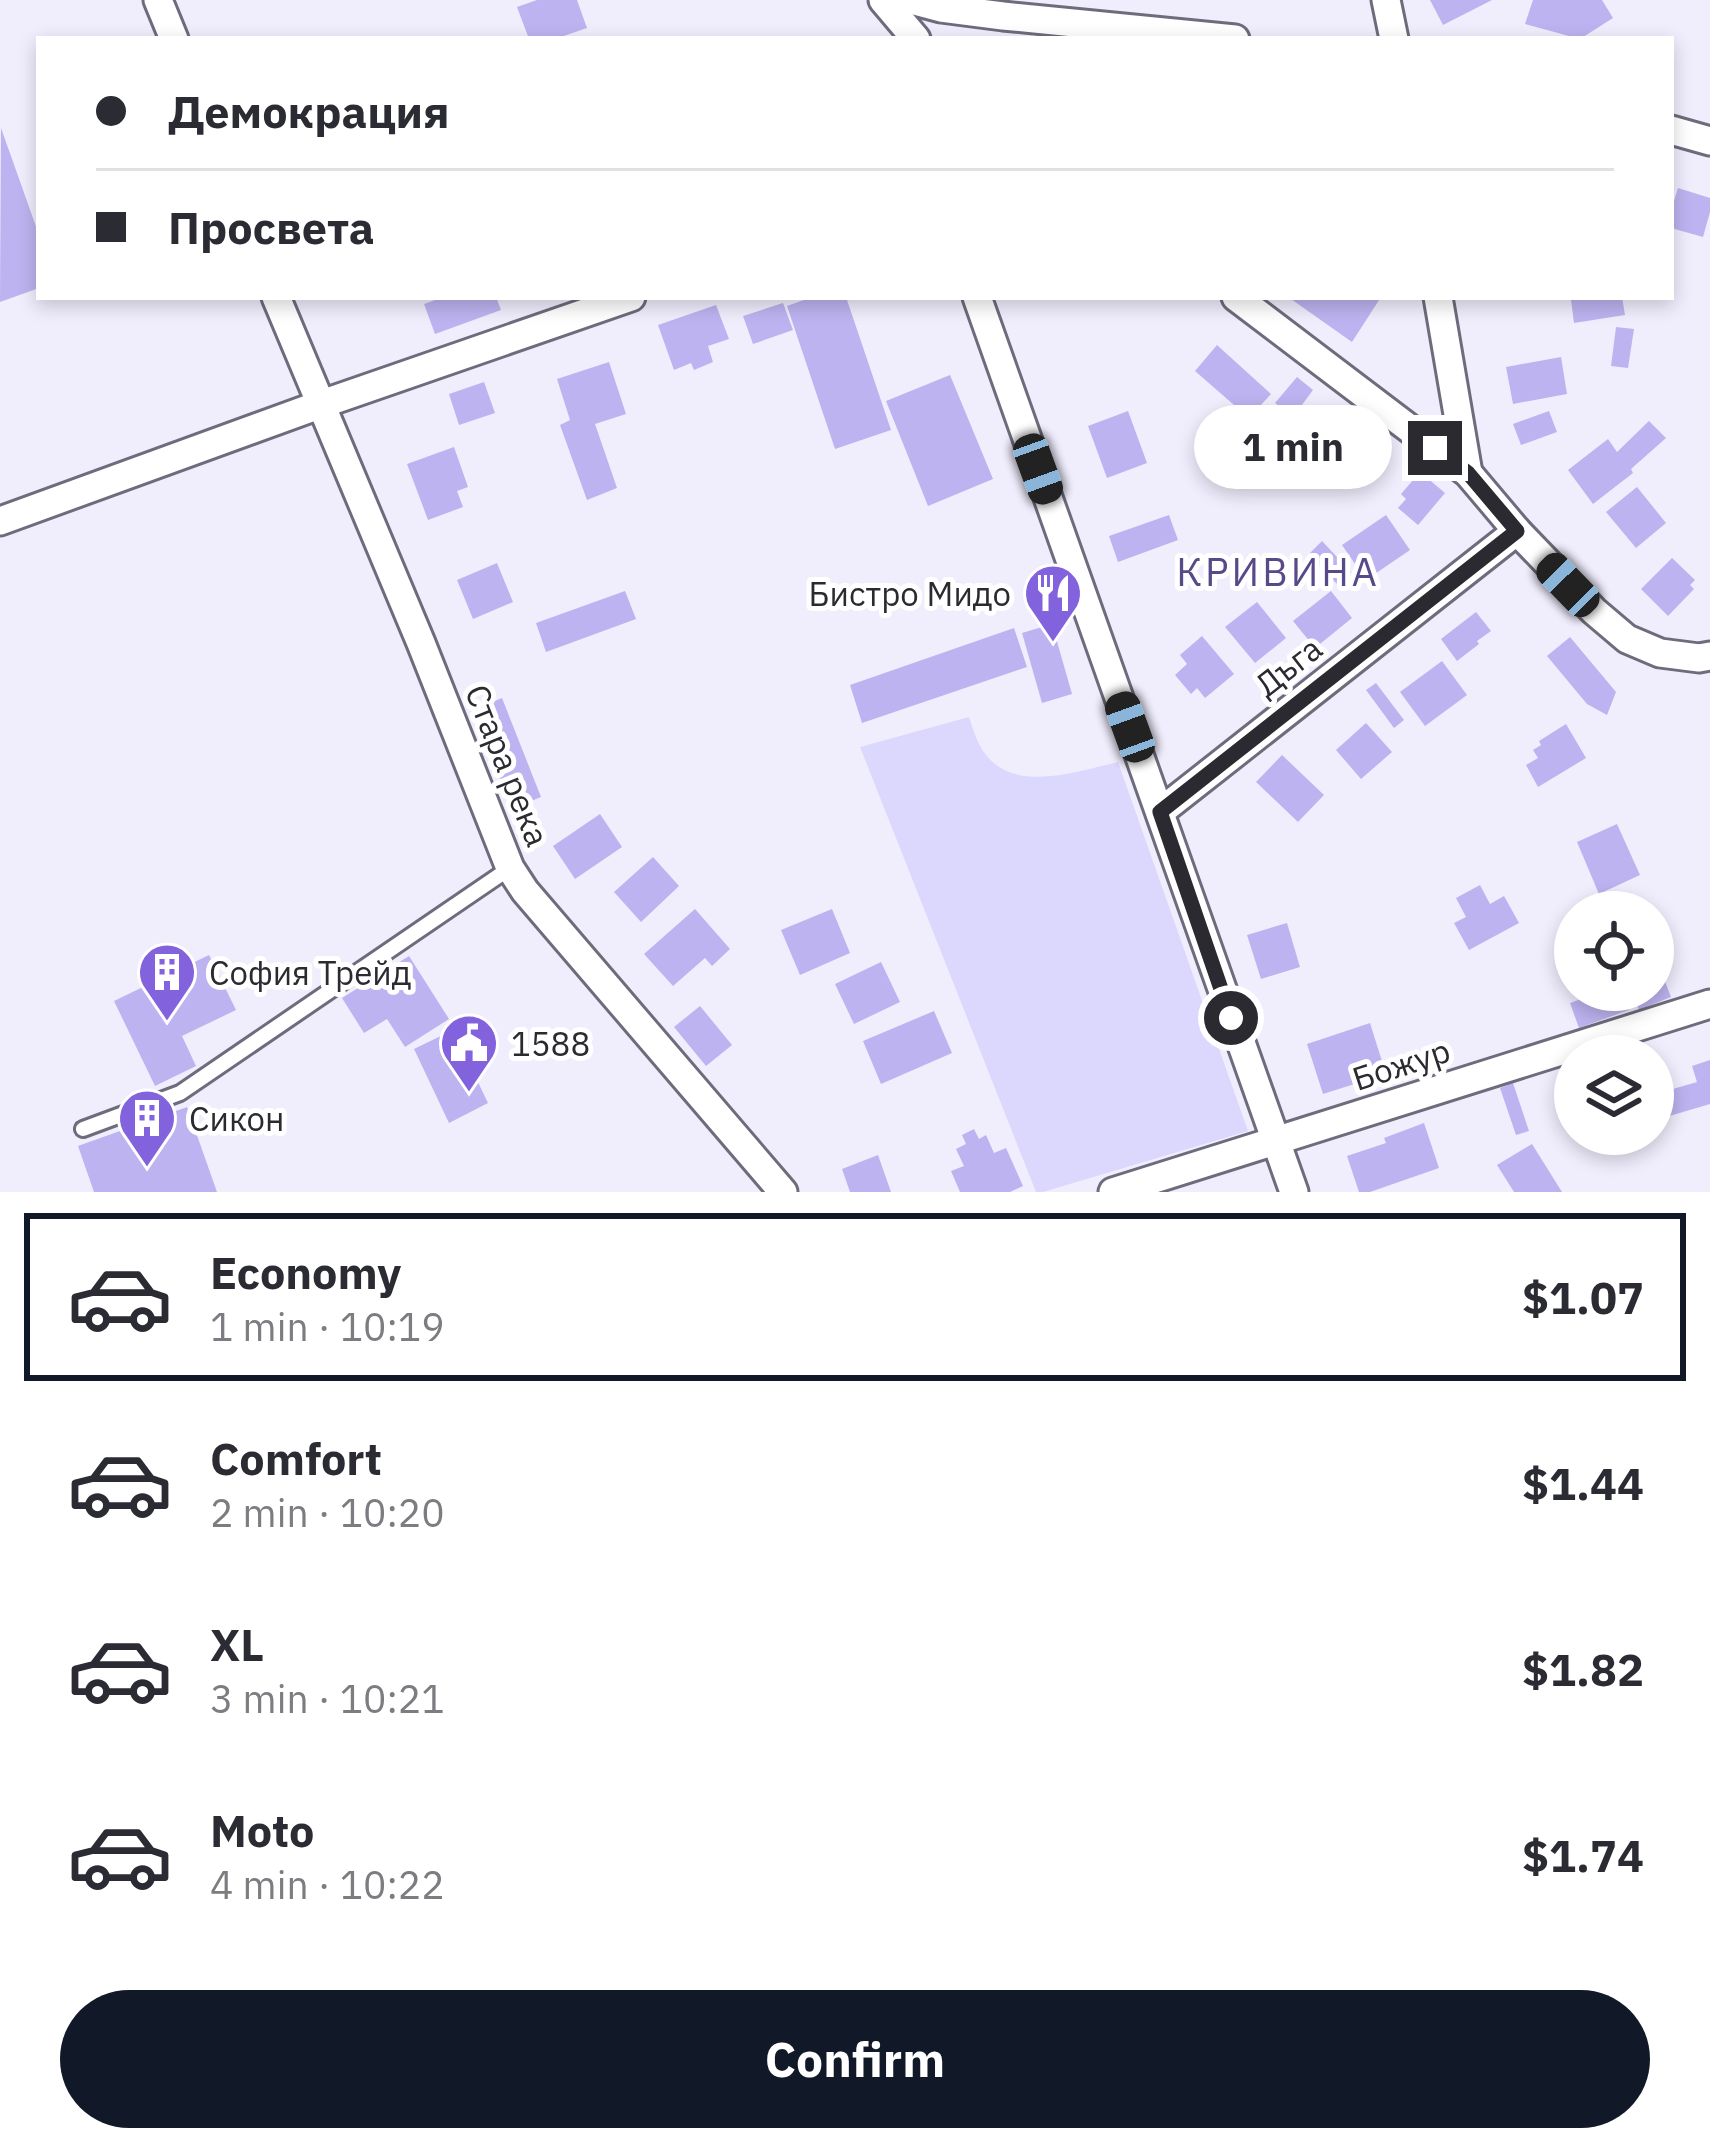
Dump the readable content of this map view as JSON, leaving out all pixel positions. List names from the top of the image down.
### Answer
{
  "streets": {
    "street": ["Дъга", "Стара река", "Божур"]
  },
  "districts": ["КРИВИНА"],
  "places": {
    "restaurant": ["Бистро Мидо"],
    "building": ["София Трейд", "Сикон"],
    "public building": ["1588"]
  },
  "page": {
    "banner": ["Демокрация", "Просвета"],
    "bubble": "1 min",
    "list": [
      {
        "name": "Economy",
        "note": "1 min · 10:19",
        "value": "$1.07"
      },
      {
        "name": "Comfort",
        "note": "2 min · 10:20",
        "value": "$1.44"
      },
      {
        "name": "XL",
        "note": "3 min · 10:21",
        "value": "$1.82"
      },
      {
        "name": "Moto",
        "note": "4 min · 10:22",
        "value": "$1.74"
      }
    ],
    "buttons": "Confirm"
  }
}
